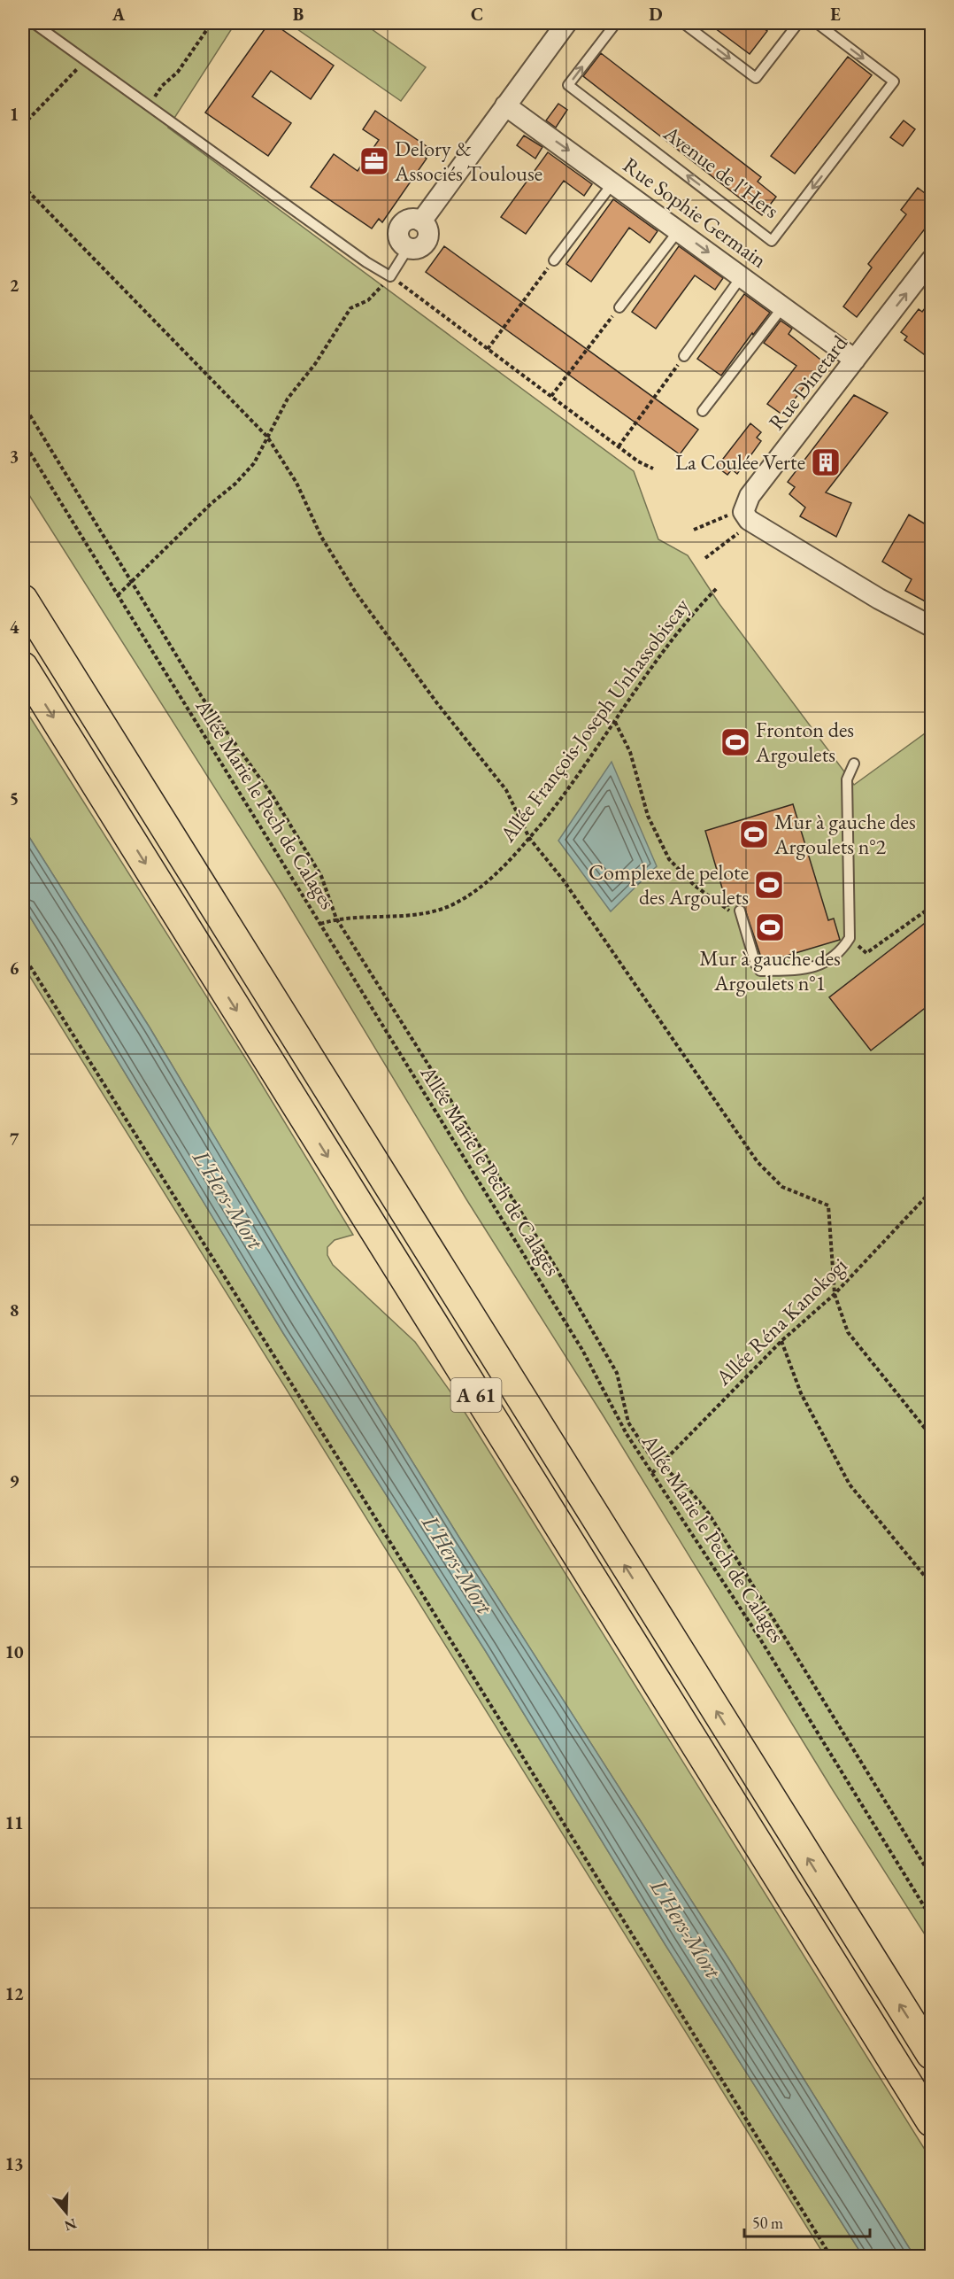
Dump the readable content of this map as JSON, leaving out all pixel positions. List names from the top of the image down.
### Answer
{
  "streets": {
    "highway": ["A 61"],
    "street": ["Rue Sophie Germain", "Rue Dinetard"],
    "lane": ["Avenue de l'Hers"],
    "path": ["Allée François-Joseph Unhassobiscay", "Allée Marie le Pech de Calages", "Allée Réna Kanokogi"]
  },
  "crossings": [
    ["Rue Sophie Germain", "Rue Dinetard"],
    ["Allée François-Joseph Unhassobiscay", "Allée Marie le Pech de Calages"],
    ["Allée Marie le Pech de Calages", "Allée Réna Kanokogi"]
  ],
  "one_way": ["Rue Sophie Germain", "Rue Dinetard"],
  "water": ["L'Hers-Mort"],
  "places": {
    "office": ["Delory & Associés Toulouse"],
    "building": ["La Coulée Verte"],
    "sports": [
      "Fronton des Argoulets",
      "Mur à gauche des Argoulets n°2",
      "Complexe de pelote des Argoulets",
      "Mur à gauche des Argoulets n°1"
    ]
  },
  "scale_bar": "50 m",
  "north": "bottom",
  "grid": {
    "columns": [
      "A",
      "B",
      "C",
      "D",
      "E"
    ],
    "rows": [
      "1",
      "2",
      "3",
      "4",
      "5",
      "6",
      "7",
      "8",
      "9",
      "10",
      "11",
      "12",
      "13"
    ]
  }
}
